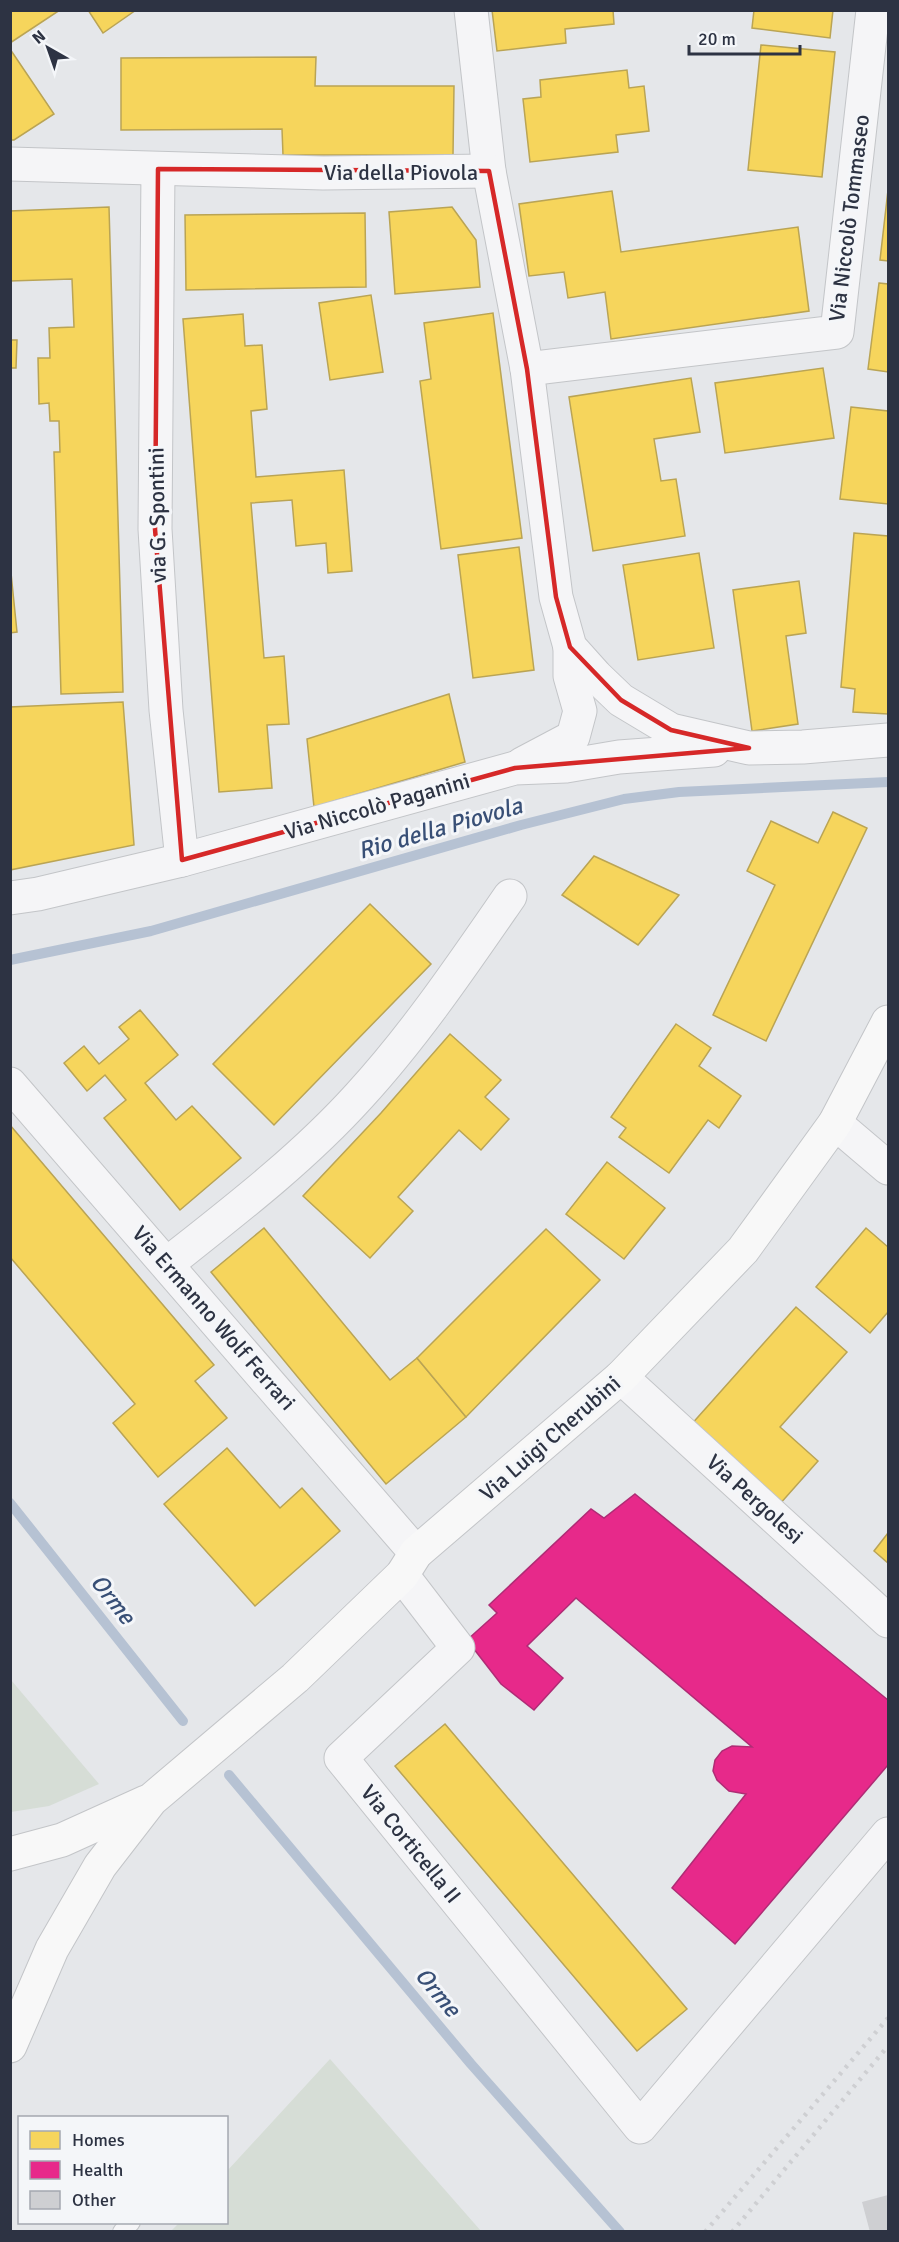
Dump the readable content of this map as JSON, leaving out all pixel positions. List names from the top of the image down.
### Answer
{
  "streets": {
    "main road": ["Via Luigi Cherubini"],
    "street": [
      "Via della Piovola",
      "Via Niccolò Tommaseo",
      "via G. Spontini",
      "Via Niccolò Paganini",
      "Via Ermanno Wolf Ferrari",
      "Via Pergolesi",
      "Via Corticella II"
    ]
  },
  "crossings": [
    ["Via della Piovola", "Via Niccolò Tommaseo"],
    ["Via della Piovola", "via G. Spontini"],
    ["Via della Piovola", "Via Niccolò Paganini"],
    ["via G. Spontini", "Via Niccolò Paganini"],
    ["Via Ermanno Wolf Ferrari", "Via Luigi Cherubini"],
    ["Via Ermanno Wolf Ferrari", "Via Corticella II"],
    ["Via Luigi Cherubini", "Via Pergolesi"],
    ["Via Luigi Cherubini", "Via Corticella II"]
  ],
  "water": ["Rio della Piovola", "Orme"],
  "legend": ["Homes", "Health", "Other"],
  "scale_bar": "20 m",
  "north": "top left"
}
